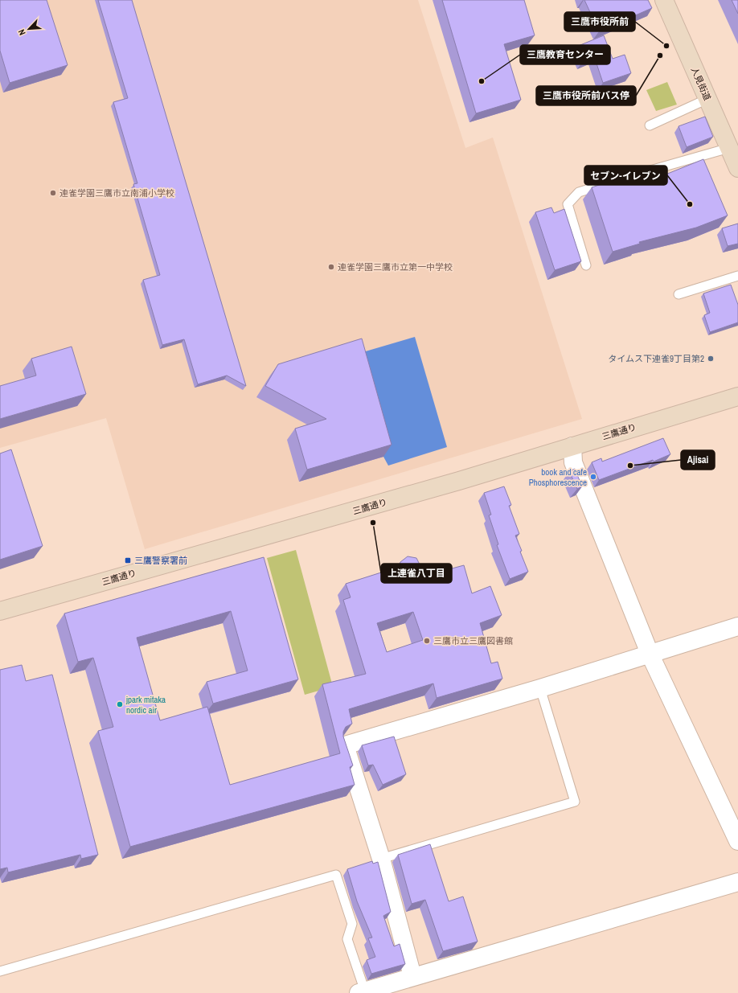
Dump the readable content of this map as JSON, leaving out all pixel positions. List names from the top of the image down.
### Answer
{
  "streets": {
    "main road": ["人見街道", "三鷹通り"]
  },
  "places": {
    "other": [
      "三鷹市役所前",
      "三鷹市役所前バス停",
      "三鷹教育センター",
      "連雀学園三鷹市立南浦小学校",
      "セブン-イレブン",
      "連雀学園三鷹市立第一中学校",
      "タイムス下連雀9丁目第2",
      "Ajisai",
      "book and cafe Phosphorescence",
      "上連雀八丁目",
      "三鷹市立三鷹図書館",
      "jpark mitaka nordic air"
    ],
    "transit": ["三鷹警察署前"]
  },
  "north": "bottom left"
}
